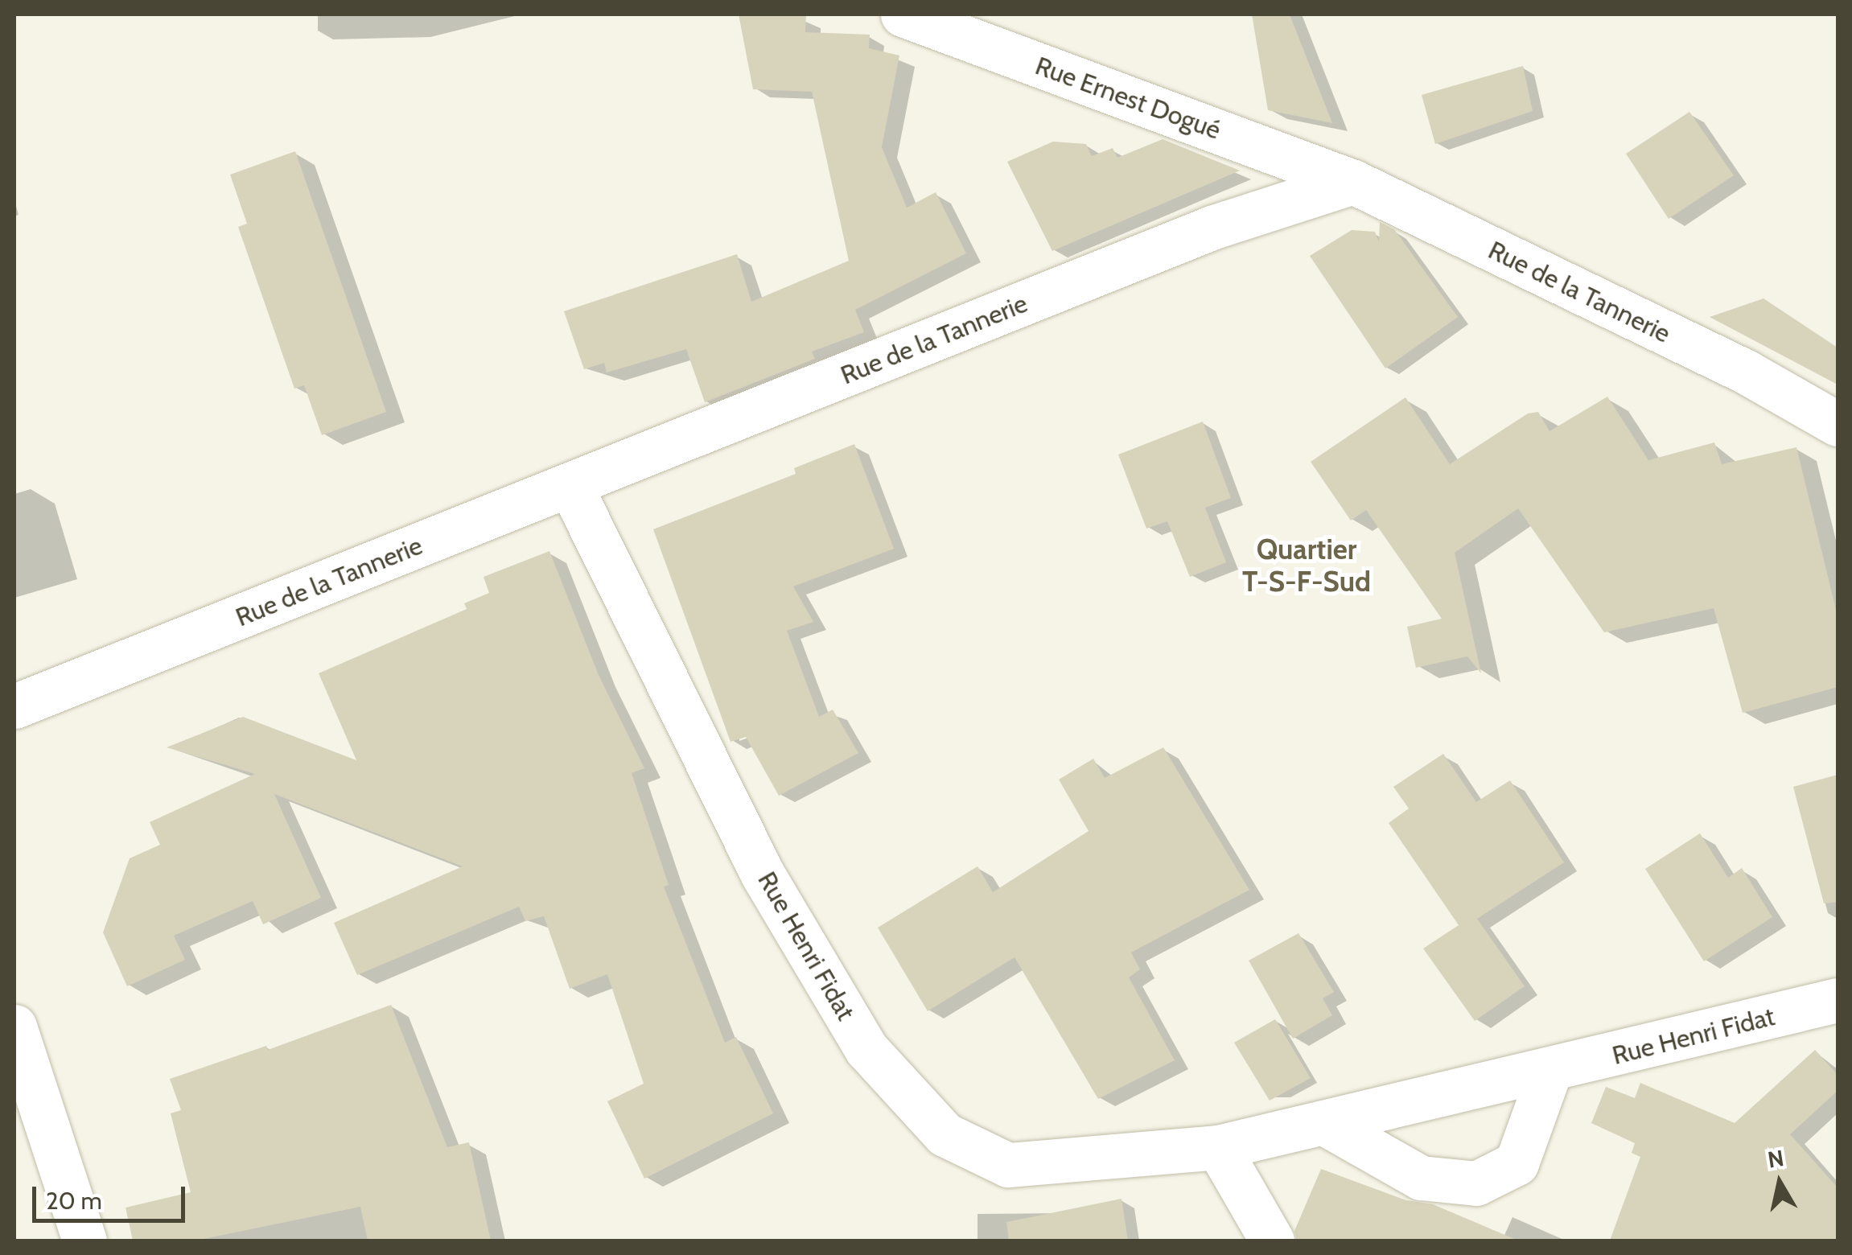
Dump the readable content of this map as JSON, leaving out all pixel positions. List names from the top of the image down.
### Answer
{
  "streets": {
    "street": ["Rue Ernest Dogué", "Rue de la Tannerie", "Rue Henri Fidat"]
  },
  "crossings": [
    ["Rue Ernest Dogué", "Rue de la Tannerie"],
    ["Rue de la Tannerie", "Rue Henri Fidat"]
  ],
  "districts": ["Quartier T-S-F-Sud"],
  "scale_bar": "20 m",
  "north": "top"
}
